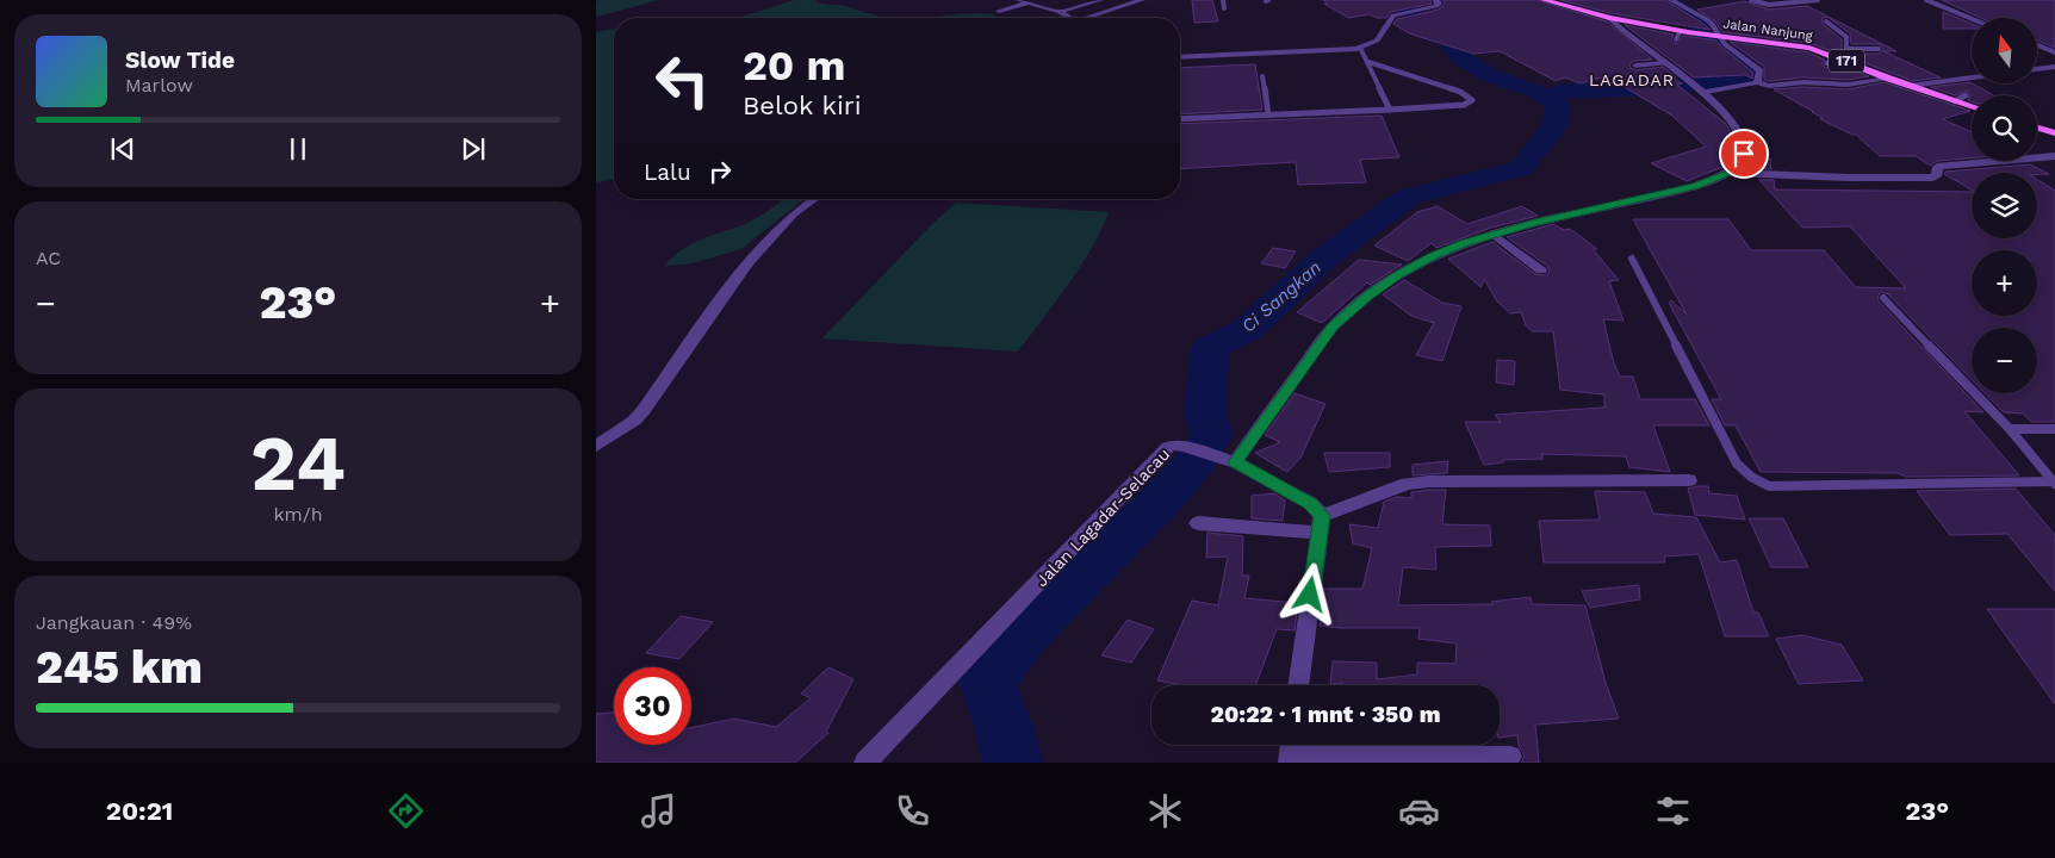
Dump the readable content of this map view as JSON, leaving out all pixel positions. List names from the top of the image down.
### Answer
{
  "streets": {
    "main road": ["Jalan Nanjung", "171"],
    "street": ["Jalan Lagadar-Selacau"]
  },
  "crossings": [
    ["Jalan Nanjung", "171"]
  ],
  "districts": ["LAGADAR"],
  "water": ["Ci Sangkan"],
  "north": "top",
  "page": {
    "map_buttons": ["+", "−"],
    "turn": ["20 m", "Belok kiri"],
    "song": ["Slow Tide", "Marlow"],
    "then": "Lalu",
    "tile": [
      "AC",
      ["24", "km/h"],
      ["Jangkauan · 49%", "245 km"]
    ],
    "heat": ["−", "23°", "+"],
    "limit": "30",
    "trip": "20:22 · 1 mnt · 350 m",
    "tabs": ["20:21", "23°"]
  }
}
